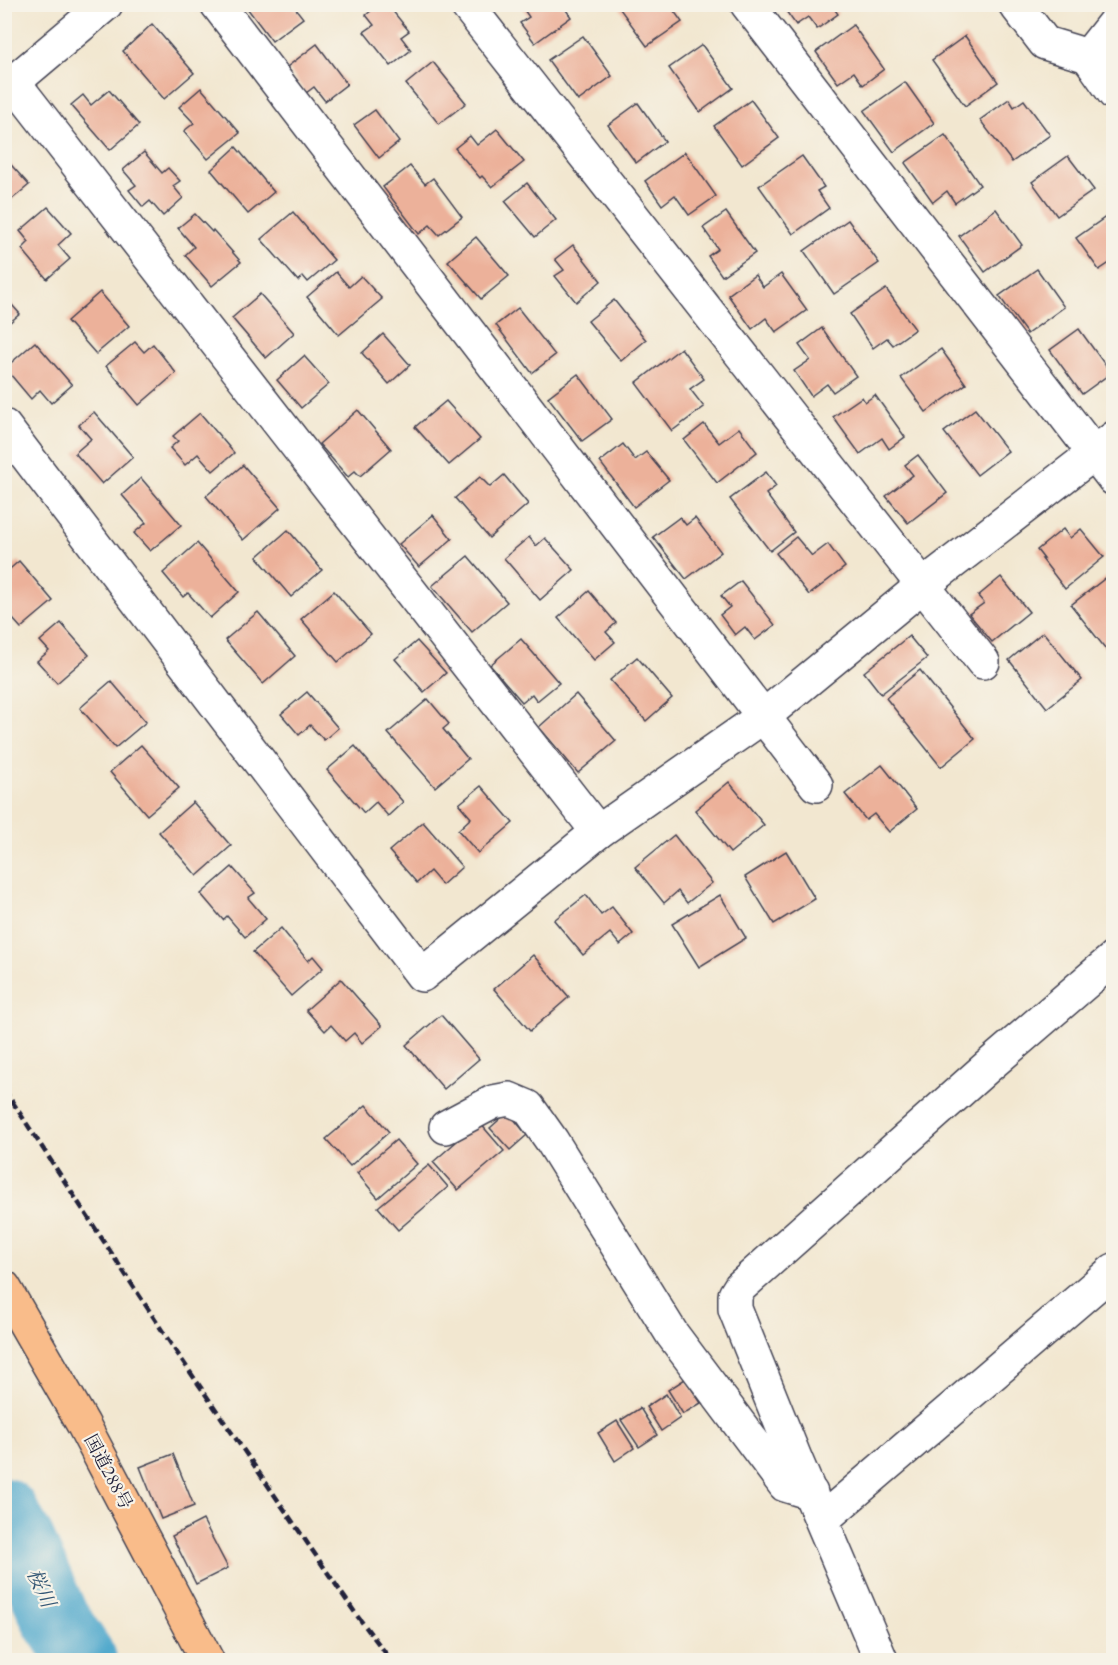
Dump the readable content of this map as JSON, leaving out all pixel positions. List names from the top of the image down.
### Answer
{
  "streets": {
    "highway": ["国道288号"]
  },
  "water": ["桜川"]
}
